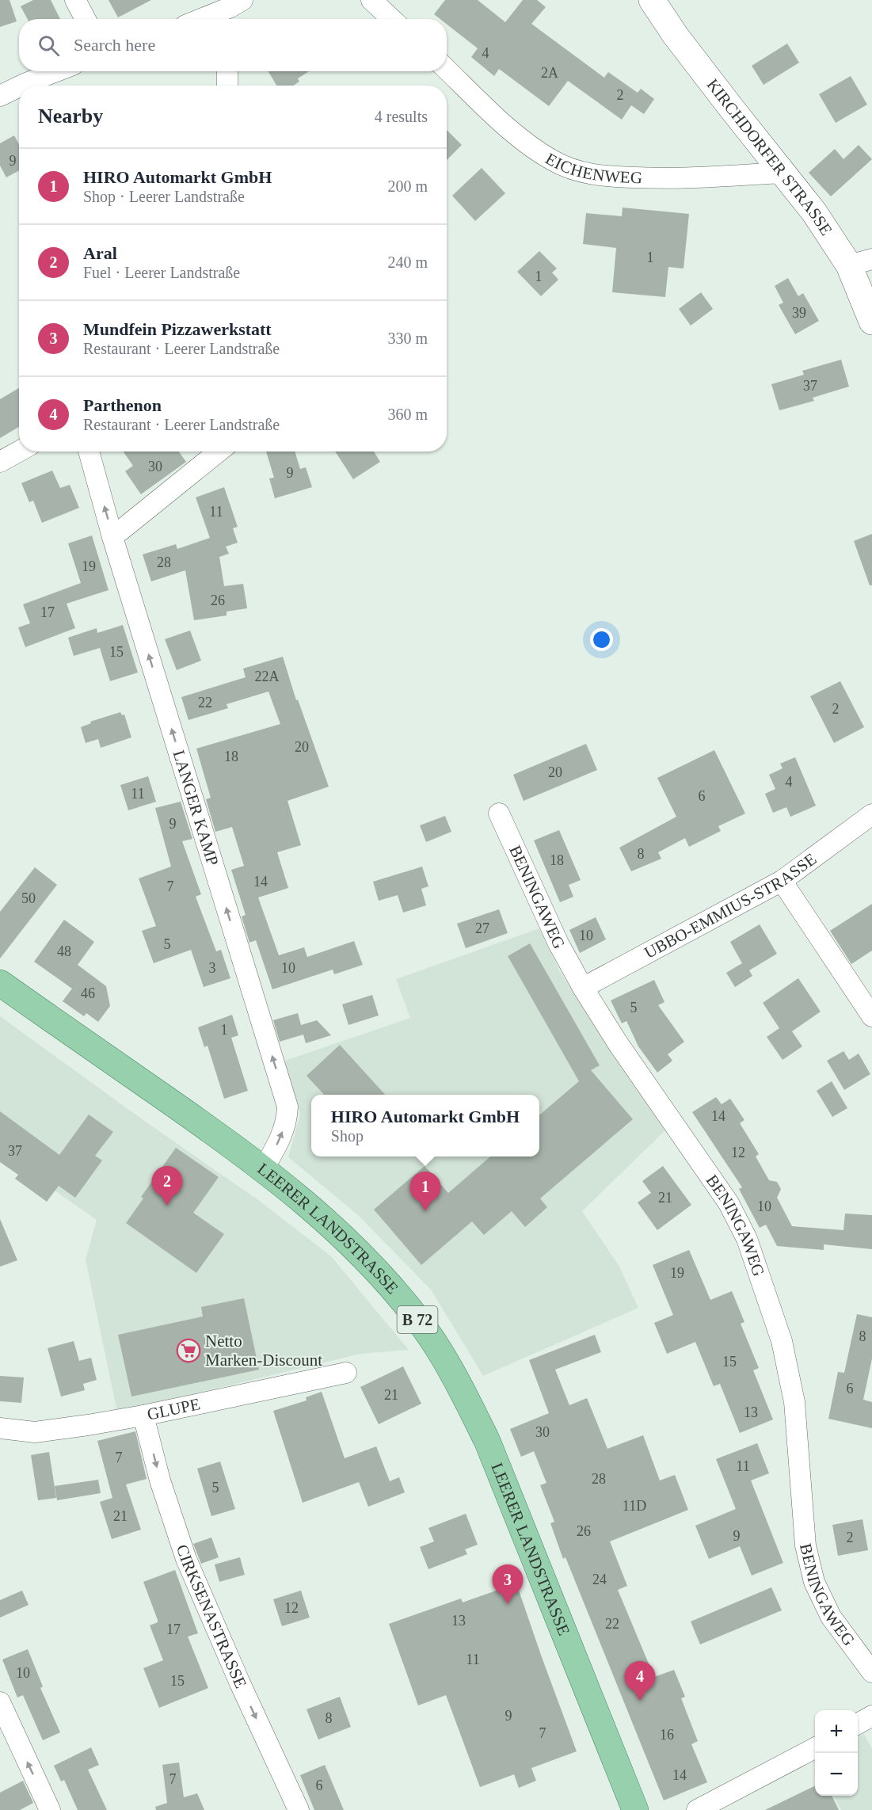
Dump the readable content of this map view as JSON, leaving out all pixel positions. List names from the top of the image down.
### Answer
{
  "streets": {
    "main road": ["LEERER LANDSTRASSE", "B 72"],
    "street": [
      "KIRCHDORFER STRASSE",
      "EICHENWEG",
      "LANGER KAMP",
      "BENINGAWEG",
      "UBBO-EMMIUS-STRASSE",
      "GLUPE",
      "CIRKSENASTRASSE"
    ]
  },
  "crossings": [
    ["KIRCHDORFER STRASSE", "EICHENWEG"],
    ["LANGER KAMP", "LEERER LANDSTRASSE"],
    ["BENINGAWEG", "UBBO-EMMIUS-STRASSE"],
    ["GLUPE", "CIRKSENASTRASSE"]
  ],
  "one_way": ["LANGER KAMP", "CIRKSENASTRASSE"],
  "places": {
    "supermarket": ["Netto Marken-Discount"]
  },
  "house_numbers": [
    "4",
    "2A",
    "2",
    "9",
    "1",
    "1",
    "39",
    "37",
    "30",
    "9",
    "11",
    "28",
    "19",
    "26",
    "17",
    "15",
    "22A",
    "22",
    "2",
    "20",
    "18",
    "20",
    "4",
    "11",
    "6",
    "9",
    "8",
    "18",
    "14",
    "7",
    "50",
    "27",
    "10",
    "5",
    "48",
    "3",
    "10",
    "46",
    "5",
    "1",
    "14",
    "37",
    "12",
    "21",
    "10",
    "19",
    "8",
    "15",
    "6",
    "21",
    "13",
    "30",
    "7",
    "11",
    "28",
    "5",
    "11D",
    "21",
    "26",
    "9",
    "2",
    "24",
    "12",
    "13",
    "22",
    "17",
    "11",
    "10",
    "15",
    "9",
    "8",
    "7",
    "16",
    "14",
    "7",
    "6"
  ],
  "page": {
    "search": "Search here",
    "heading": ["Nearby", "4 results"],
    "list": [
      {
        "mark": "1",
        "name": "HIRO Automarkt GmbH",
        "note": "Shop · Leerer Landstraße",
        "value": "200 m"
      },
      {
        "mark": "2",
        "name": "Aral",
        "note": "Fuel · Leerer Landstraße",
        "value": "240 m"
      },
      {
        "mark": "3",
        "name": "Mundfein Pizzawerkstatt",
        "note": "Restaurant · Leerer Landstraße",
        "value": "330 m"
      },
      {
        "mark": "4",
        "name": "Parthenon",
        "note": "Restaurant · Leerer Landstraße",
        "value": "360 m"
      }
    ],
    "popup": ["HIRO Automarkt GmbH", "Shop"],
    "pins": [
      "2",
      "1",
      "3",
      "4"
    ],
    "map_buttons": ["+", "−"]
  }
}
